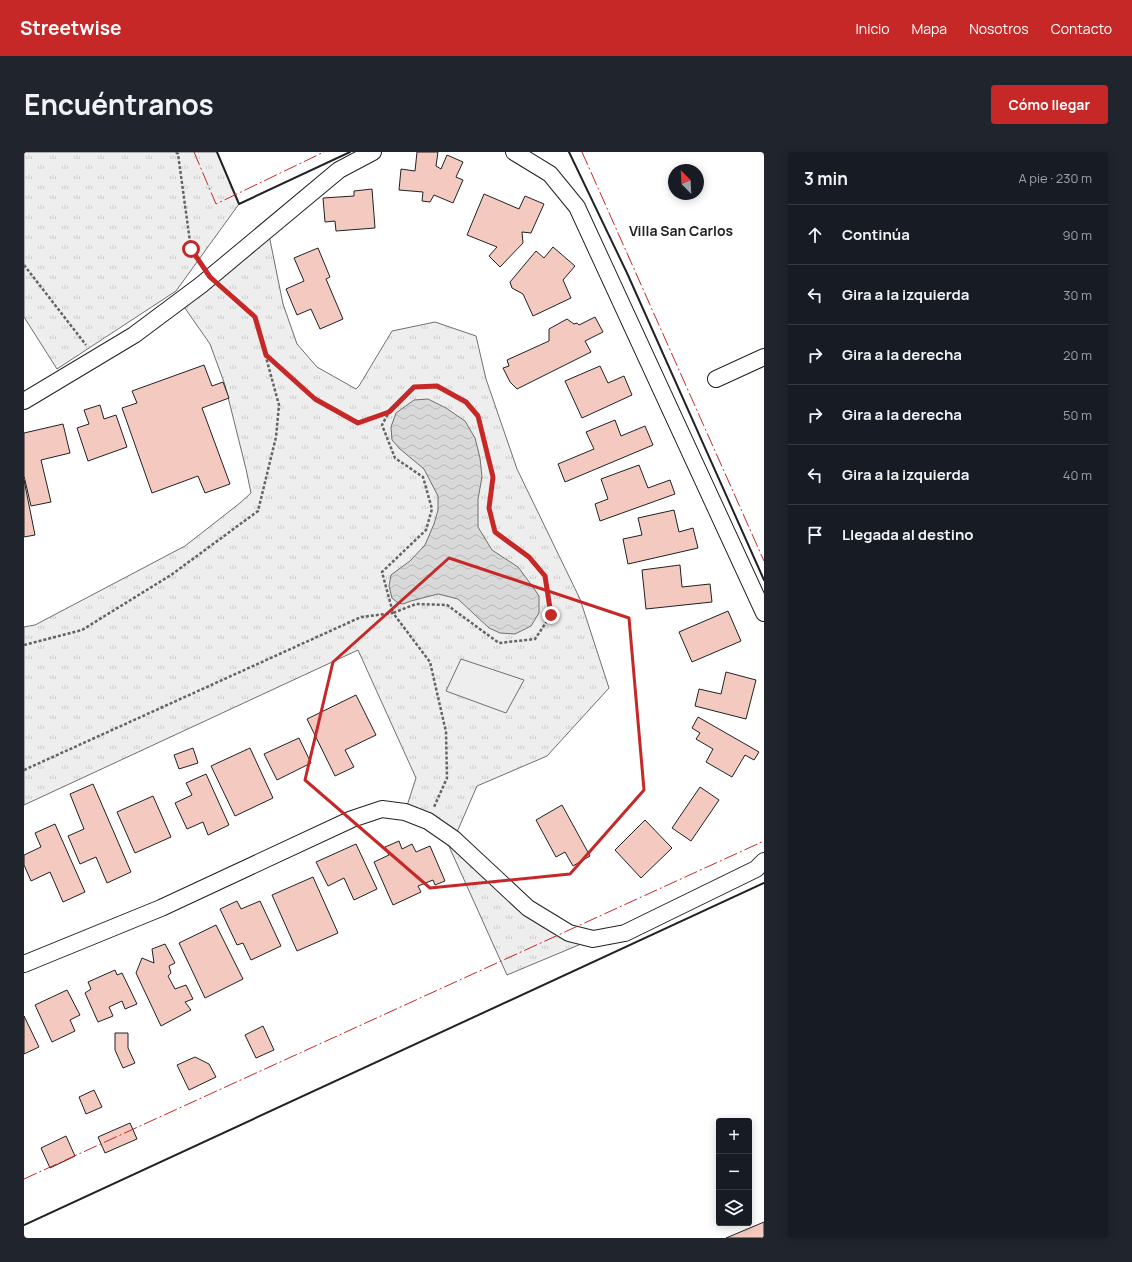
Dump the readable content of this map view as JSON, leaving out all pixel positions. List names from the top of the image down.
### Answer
{
  "districts": ["Villa San Carlos"],
  "north": "top left",
  "page": {
    "header": "Streetwise",
    "nav": [
      "Inicio",
      "Mapa",
      "Nosotros",
      "Contacto"
    ],
    "title": "Encuéntranos",
    "buttons": "Cómo llegar",
    "heading": ["3 min", "A pie · 230 m"],
    "list": [
      ["Continúa", "90 m"],
      ["Gira a la izquierda", "30 m"],
      ["Gira a la derecha", "20 m"],
      ["Gira a la derecha", "50 m"],
      ["Gira a la izquierda", "40 m"],
      "Llegada al destino"
    ],
    "map_buttons": ["+", "−"]
  }
}
